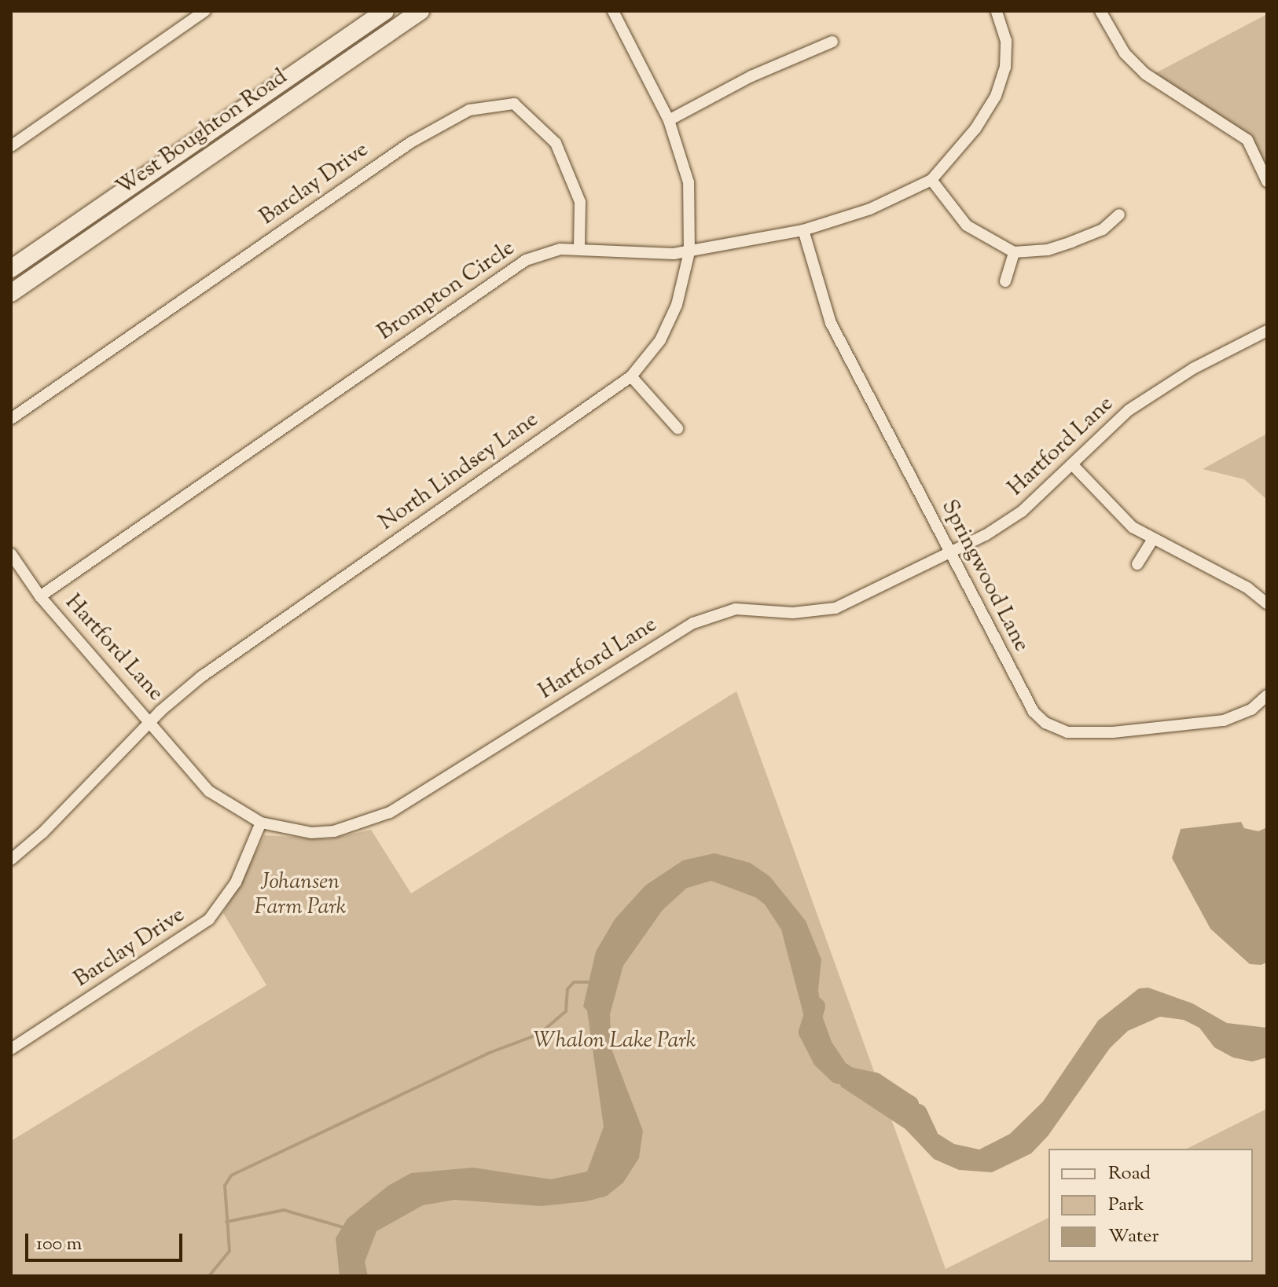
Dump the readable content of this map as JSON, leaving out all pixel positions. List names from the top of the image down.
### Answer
{
  "streets": {
    "main road": ["West Boughton Road"],
    "street": [
      "Barclay Drive",
      "Brompton Circle",
      "Hartford Lane",
      "North Lindsey Lane",
      "Springwood Lane"
    ]
  },
  "crossings": [
    ["Barclay Drive", "Brompton Circle"],
    ["Barclay Drive", "Hartford Lane"],
    ["Brompton Circle", "Hartford Lane"],
    ["Brompton Circle", "North Lindsey Lane"],
    ["Brompton Circle", "Springwood Lane"],
    ["Hartford Lane", "North Lindsey Lane"],
    ["Hartford Lane", "Springwood Lane"]
  ],
  "parks": ["Johansen Farm Park", "Whalon Lake Park"],
  "legend": ["Road", "Park", "Water"],
  "scale_bar": "100 m"
}
